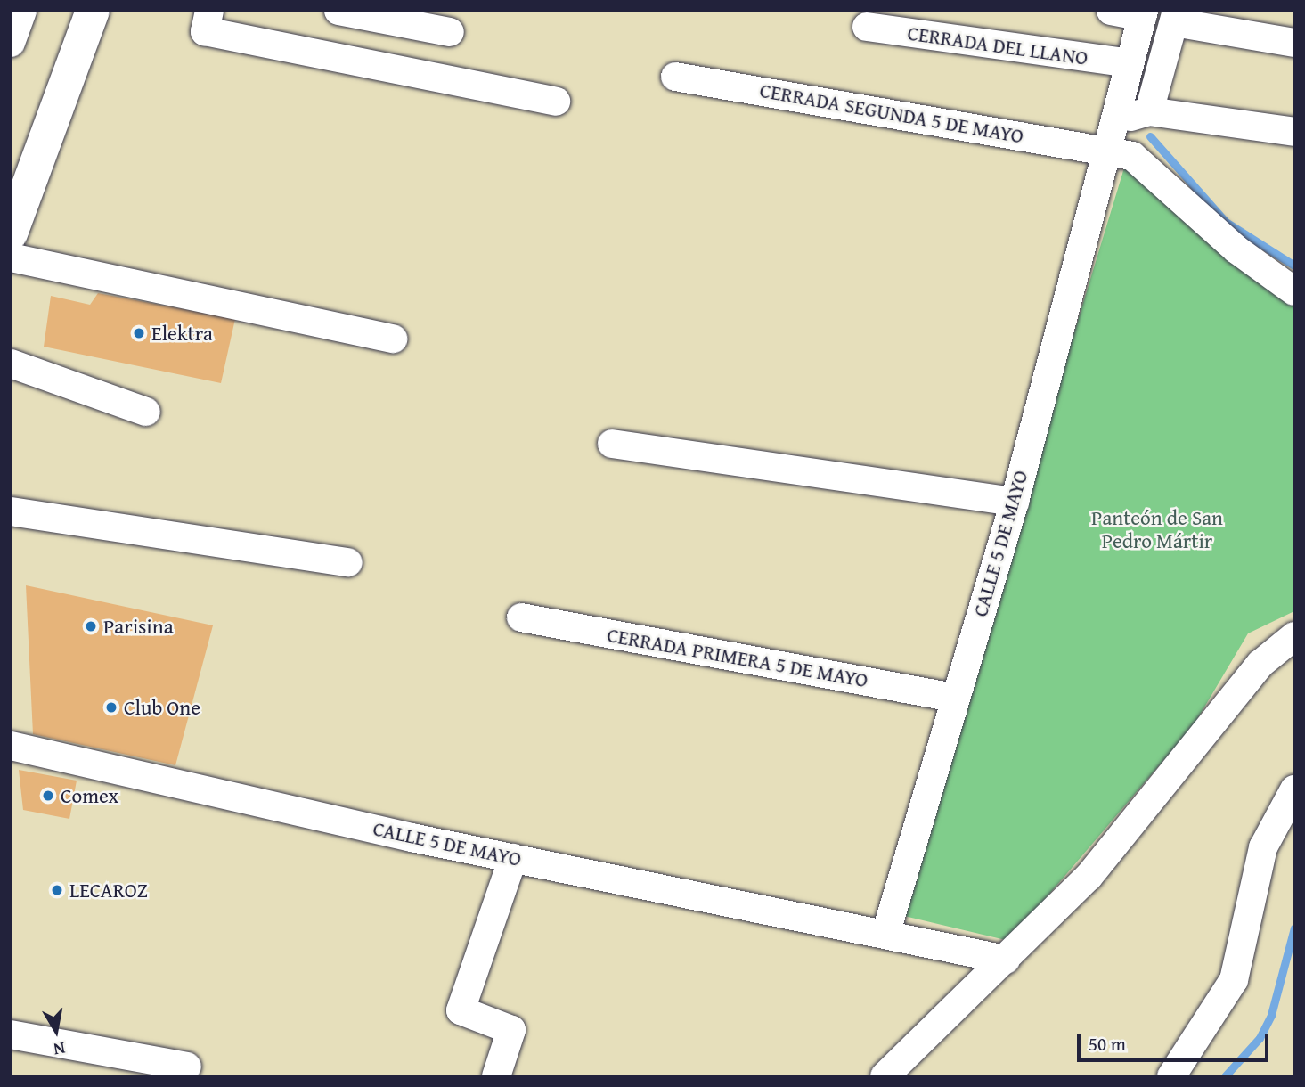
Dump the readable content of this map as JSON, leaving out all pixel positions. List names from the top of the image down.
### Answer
{
  "streets": {
    "street": [
      "CERRADA DEL LLANO",
      "CERRADA SEGUNDA 5 DE MAYO",
      "CALLE 5 DE MAYO",
      "CERRADA PRIMERA 5 DE MAYO"
    ]
  },
  "crossings": [
    ["CERRADA DEL LLANO", "CALLE 5 DE MAYO"],
    ["CERRADA SEGUNDA 5 DE MAYO", "CALLE 5 DE MAYO"],
    ["CALLE 5 DE MAYO", "CERRADA PRIMERA 5 DE MAYO"]
  ],
  "parks": ["Panteón de San Pedro Mártir"],
  "places": [
    "Elektra",
    "Parisina",
    "Club One",
    "Comex",
    "LECAROZ"
  ],
  "scale_bar": "50 m",
  "north": "bottom"
}
